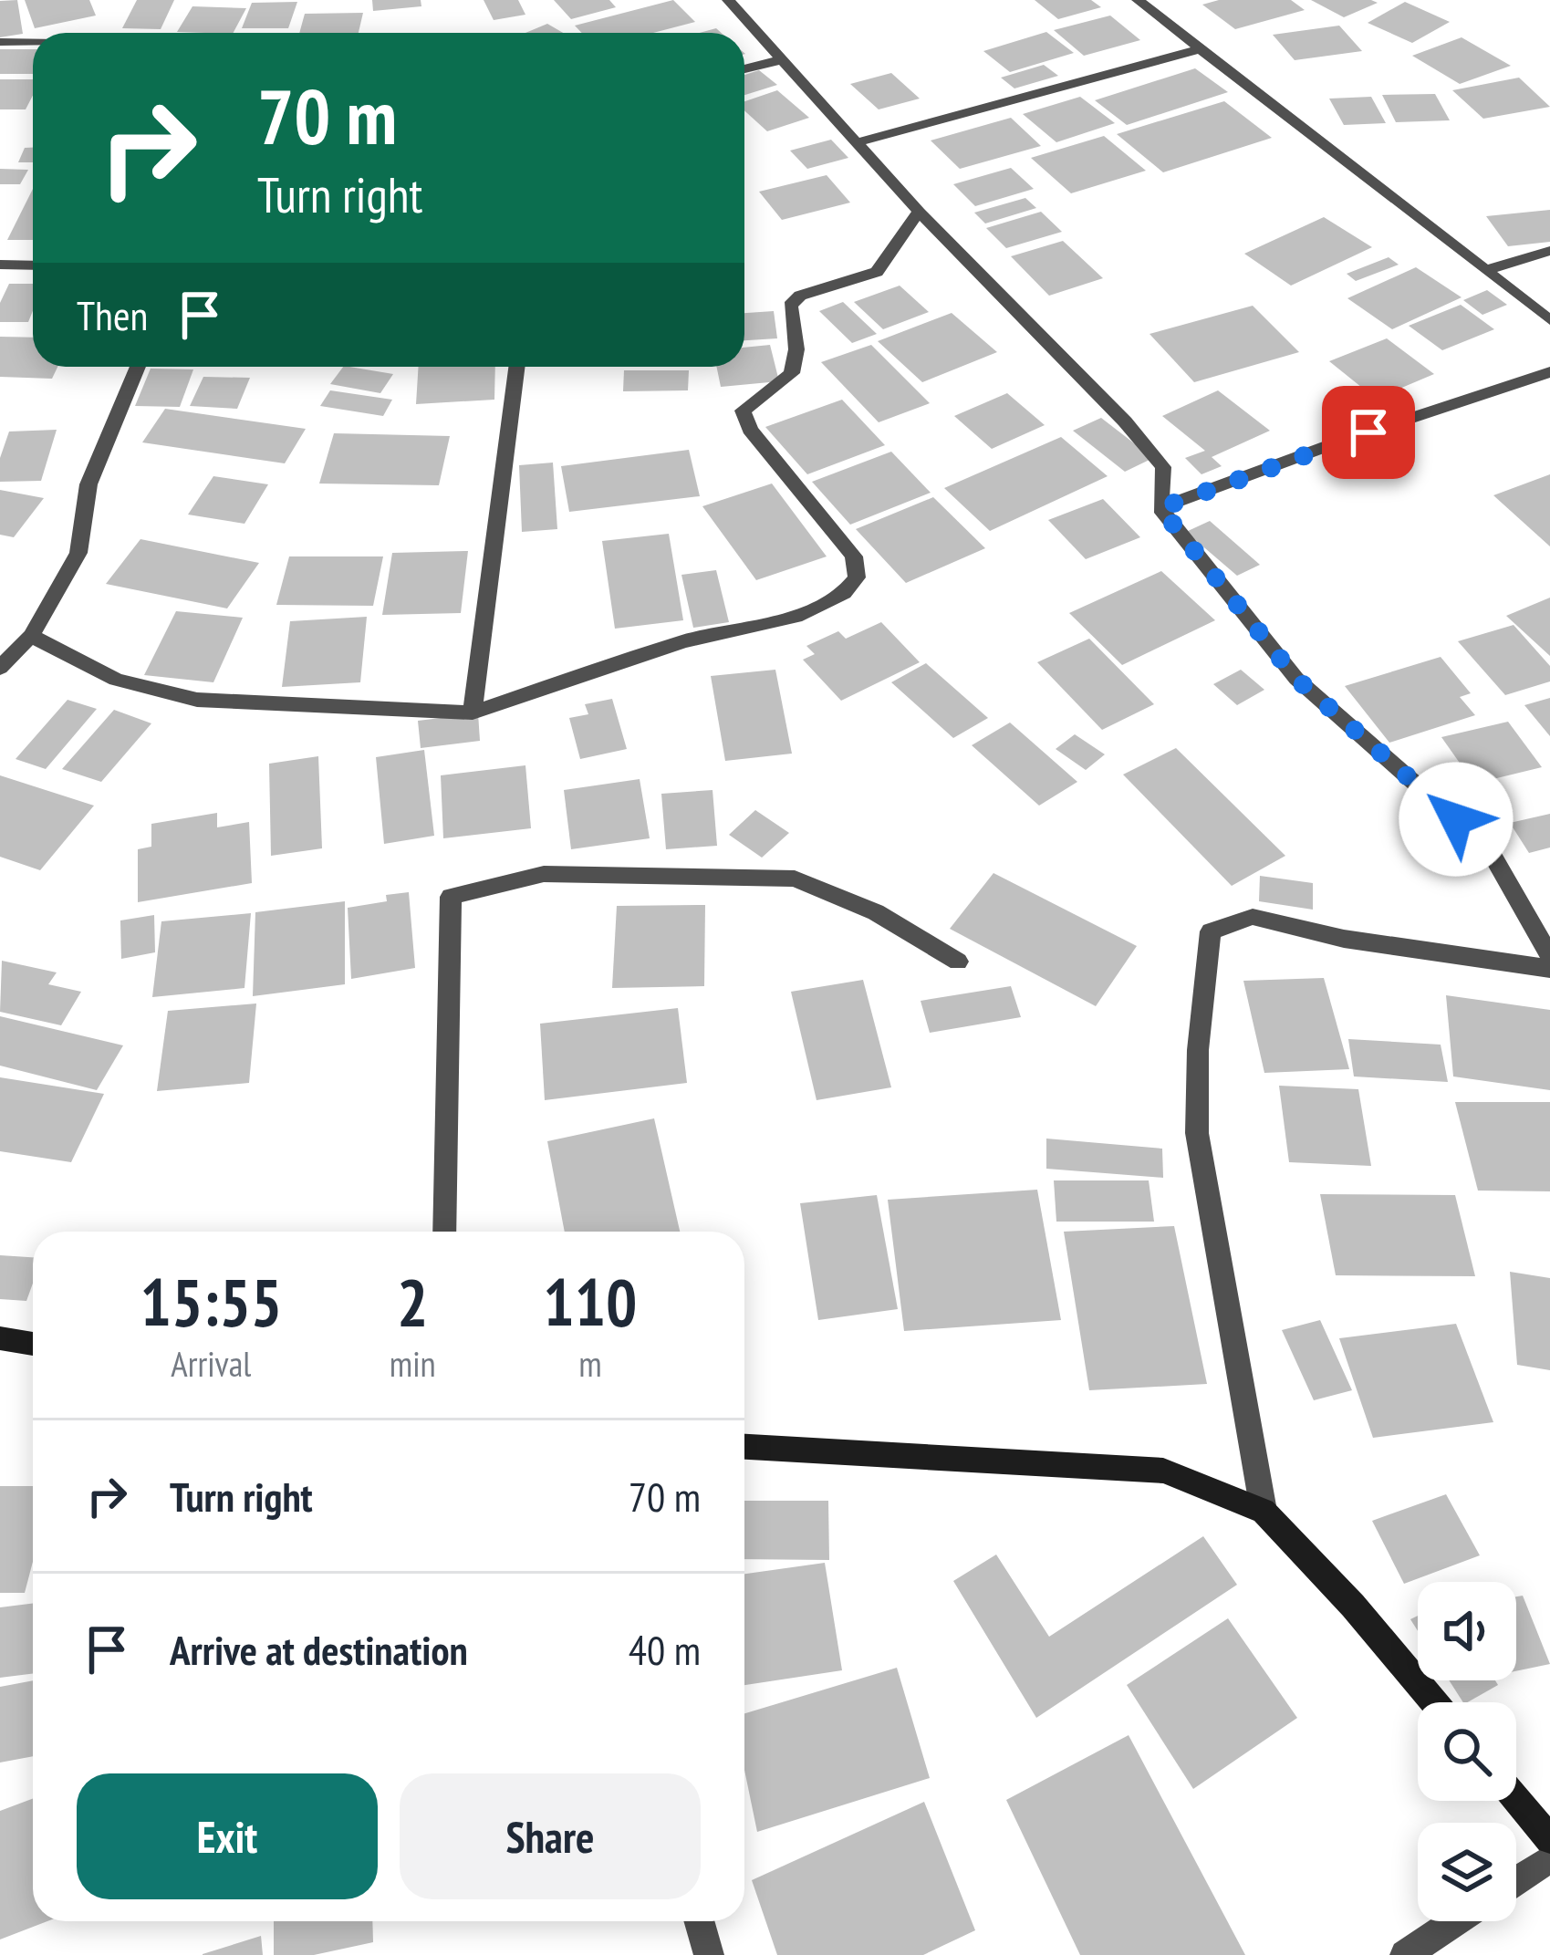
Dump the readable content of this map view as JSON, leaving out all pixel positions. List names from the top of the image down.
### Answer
{
  "page": {
    "turn": ["70 m", "Turn right"],
    "then": "Then",
    "eta": [
      "15:55",
      "Arrival",
      "2",
      "min",
      "110",
      "m"
    ],
    "list": [
      {
        "name": "Turn right",
        "value": "70 m"
      },
      {
        "name": "Arrive at destination",
        "value": "40 m"
      }
    ],
    "buttons": ["Exit", "Share"]
  }
}
